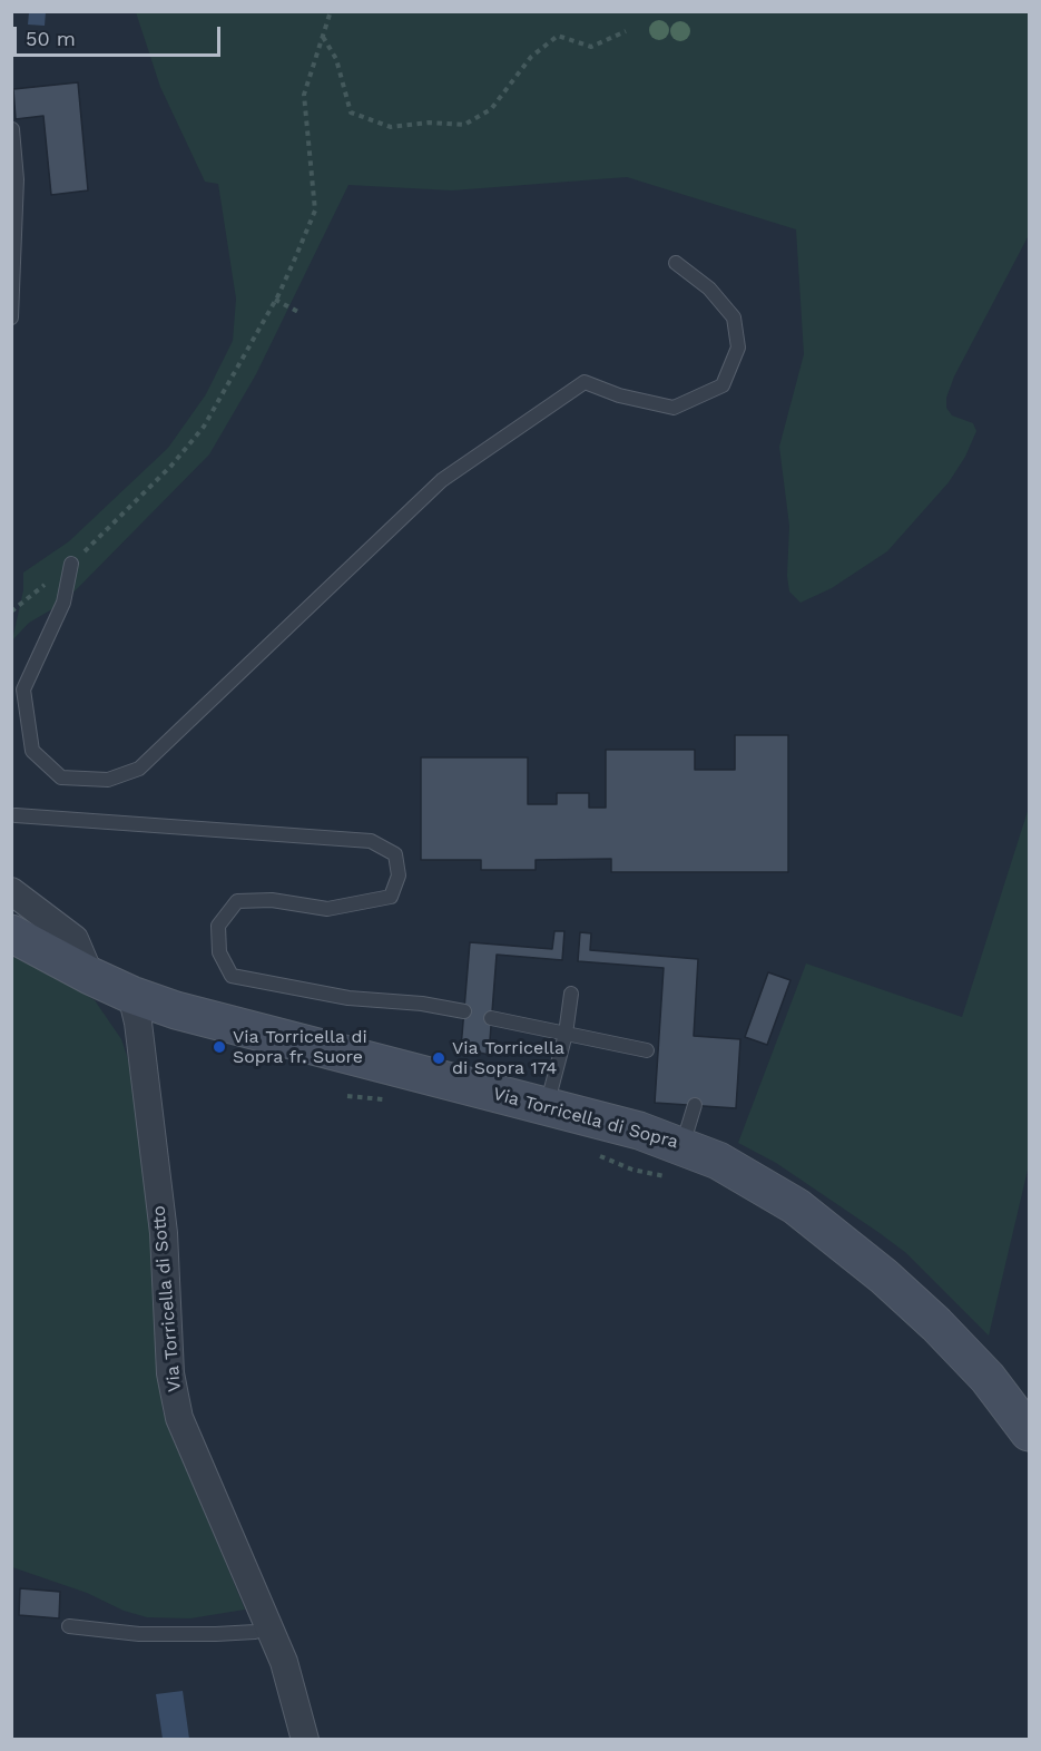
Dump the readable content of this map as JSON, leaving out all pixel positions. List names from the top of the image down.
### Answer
{
  "streets": {
    "street": ["Via Torricella di Sopra", "Via Torricella di Sotto"]
  },
  "crossings": [
    ["Via Torricella di Sopra", "Via Torricella di Sotto"]
  ],
  "places": ["Via Torricella di Sopra fr. Suore", "Via Torricella di Sopra 174"],
  "scale_bar": "50 m"
}
